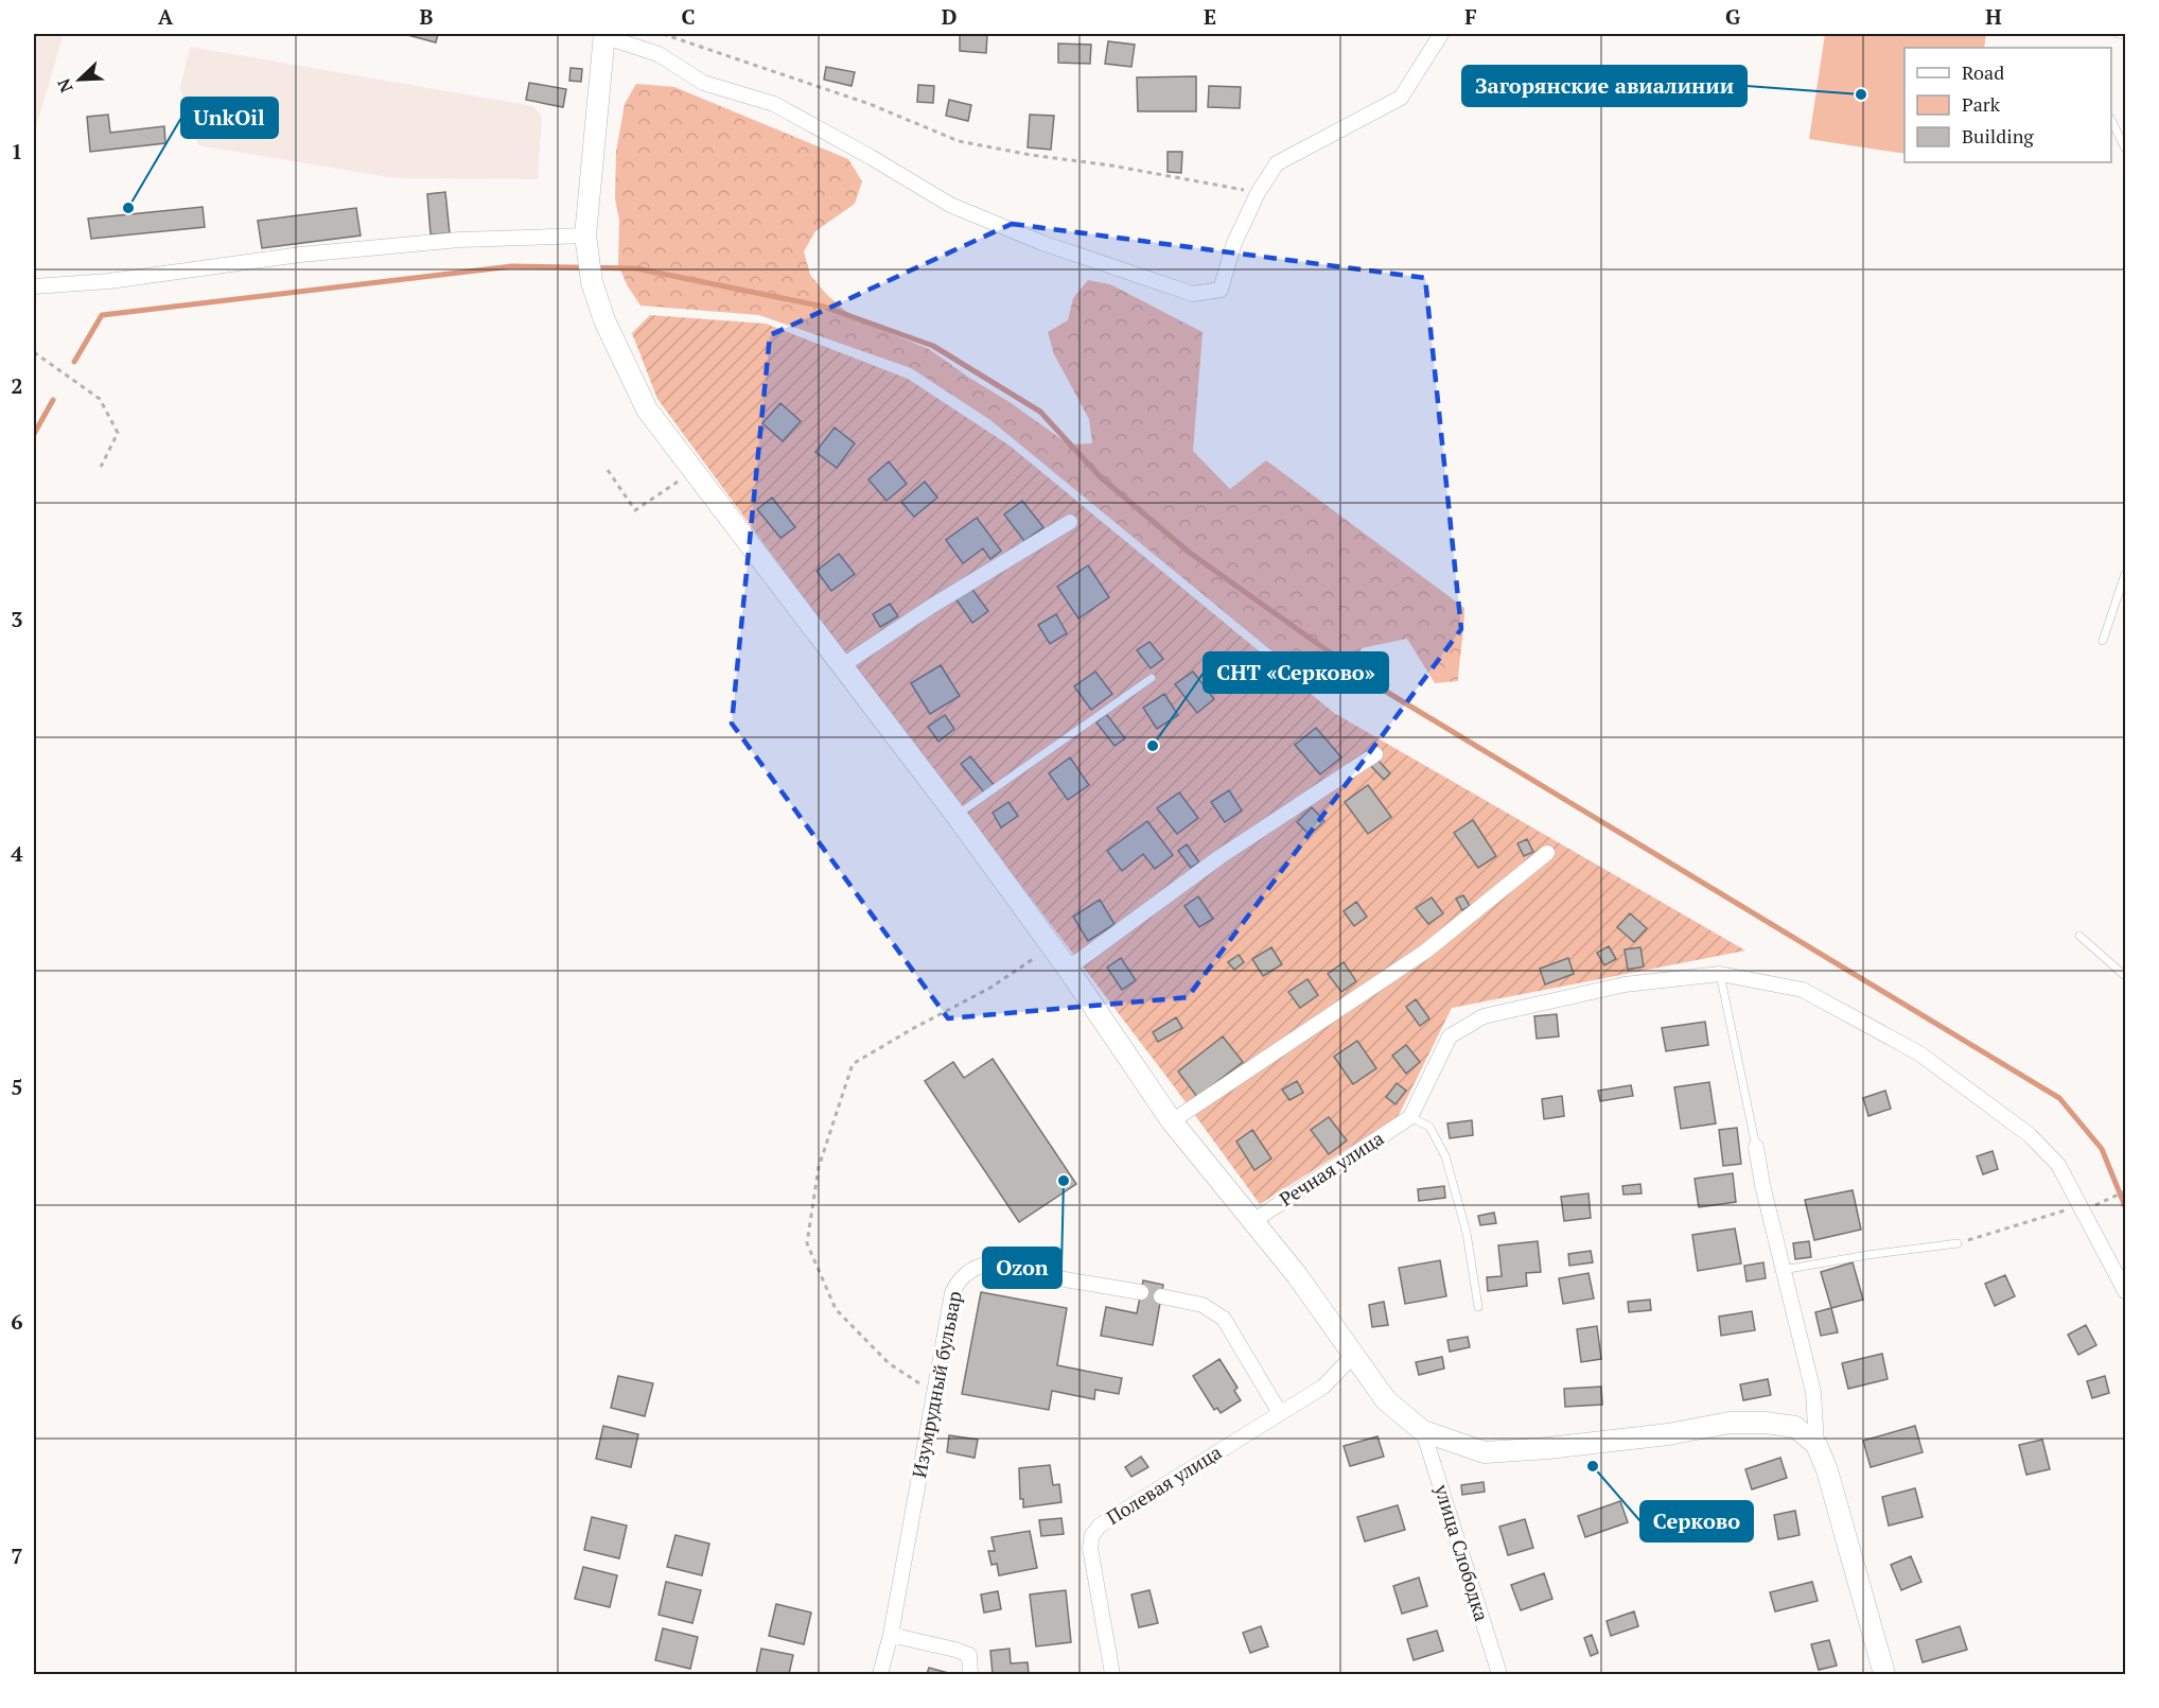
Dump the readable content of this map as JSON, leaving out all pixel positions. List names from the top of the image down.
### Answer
{
  "streets": {
    "street": [
      "Речная улица",
      "Изумрудный бульвар",
      "Полевая улица",
      "улица Слободка"
    ]
  },
  "places": [
    "Загорянские авиалинии",
    "UnkOil",
    "СНТ «Серково»",
    "Ozon",
    "Серково"
  ],
  "legend": ["Road", "Park", "Building"],
  "north": "bottom left",
  "grid": {
    "columns": [
      "A",
      "B",
      "C",
      "D",
      "E",
      "F",
      "G",
      "H"
    ],
    "rows": [
      "1",
      "2",
      "3",
      "4",
      "5",
      "6",
      "7"
    ]
  }
}
